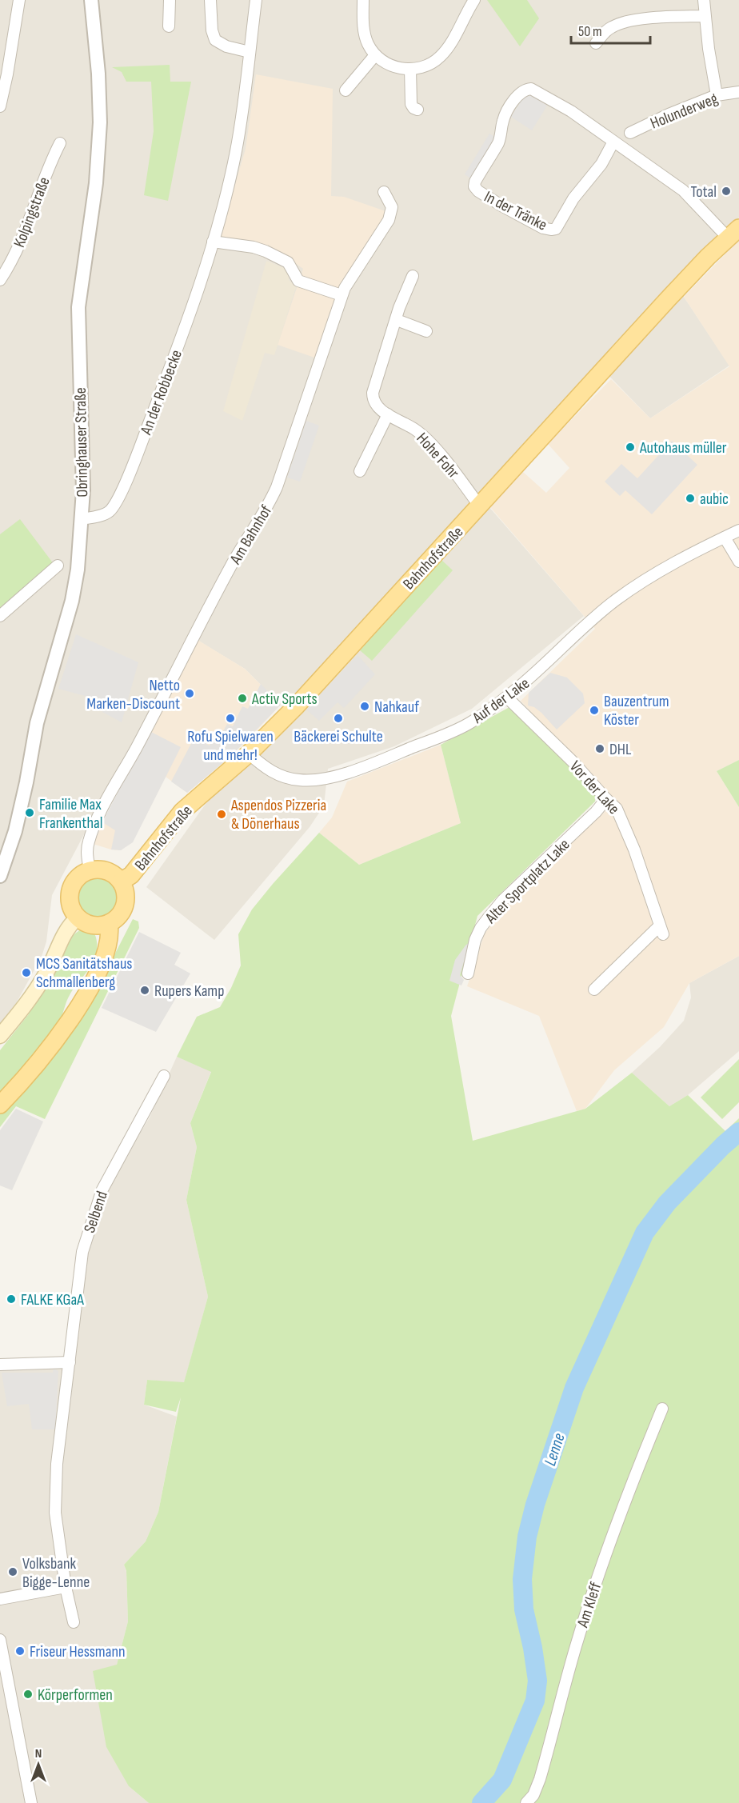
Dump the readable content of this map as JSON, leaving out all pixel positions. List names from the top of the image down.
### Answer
{
  "streets": {
    "main road": ["Bahnhofstraße"],
    "street": [
      "Holunderweg",
      "In der Tränke",
      "Kolpingstraße",
      "An der Robbecke",
      "Obringhauser Straße",
      "Hohe Fohr",
      "Am Bahnhof",
      "Auf der Lake",
      "Vor der Lake",
      "Alter Sportplatz Lake",
      "Selbend",
      "Am Kleff"
    ]
  },
  "crossings": [
    ["In der Tränke", "Bahnhofstraße"],
    ["An der Robbecke", "Obringhauser Straße"],
    ["Hohe Fohr", "Bahnhofstraße"],
    ["Am Bahnhof", "Bahnhofstraße"],
    ["Bahnhofstraße", "Auf der Lake"],
    ["Auf der Lake", "Vor der Lake"],
    ["Vor der Lake", "Alter Sportplatz Lake"]
  ],
  "water": ["Lenne"],
  "places": [
    "Total",
    "Autohaus müller",
    "aubic",
    "Netto Marken-Discount",
    "Activ Sports",
    "Nahkauf",
    "Bauzentrum Köster",
    "Rofu Spielwaren und mehr!",
    "Bäckerei Schulte",
    "DHL",
    "Familie Max Frankenthal",
    "Aspendos Pizzeria & Dönerhaus",
    "MCS Sanitätshaus Schmallenberg",
    "Rupers Kamp",
    "FALKE KGaA",
    "Volksbank Bigge-Lenne",
    "Friseur Hessmann",
    "Körperformen"
  ],
  "scale_bar": "50 m",
  "north": "top"
}
